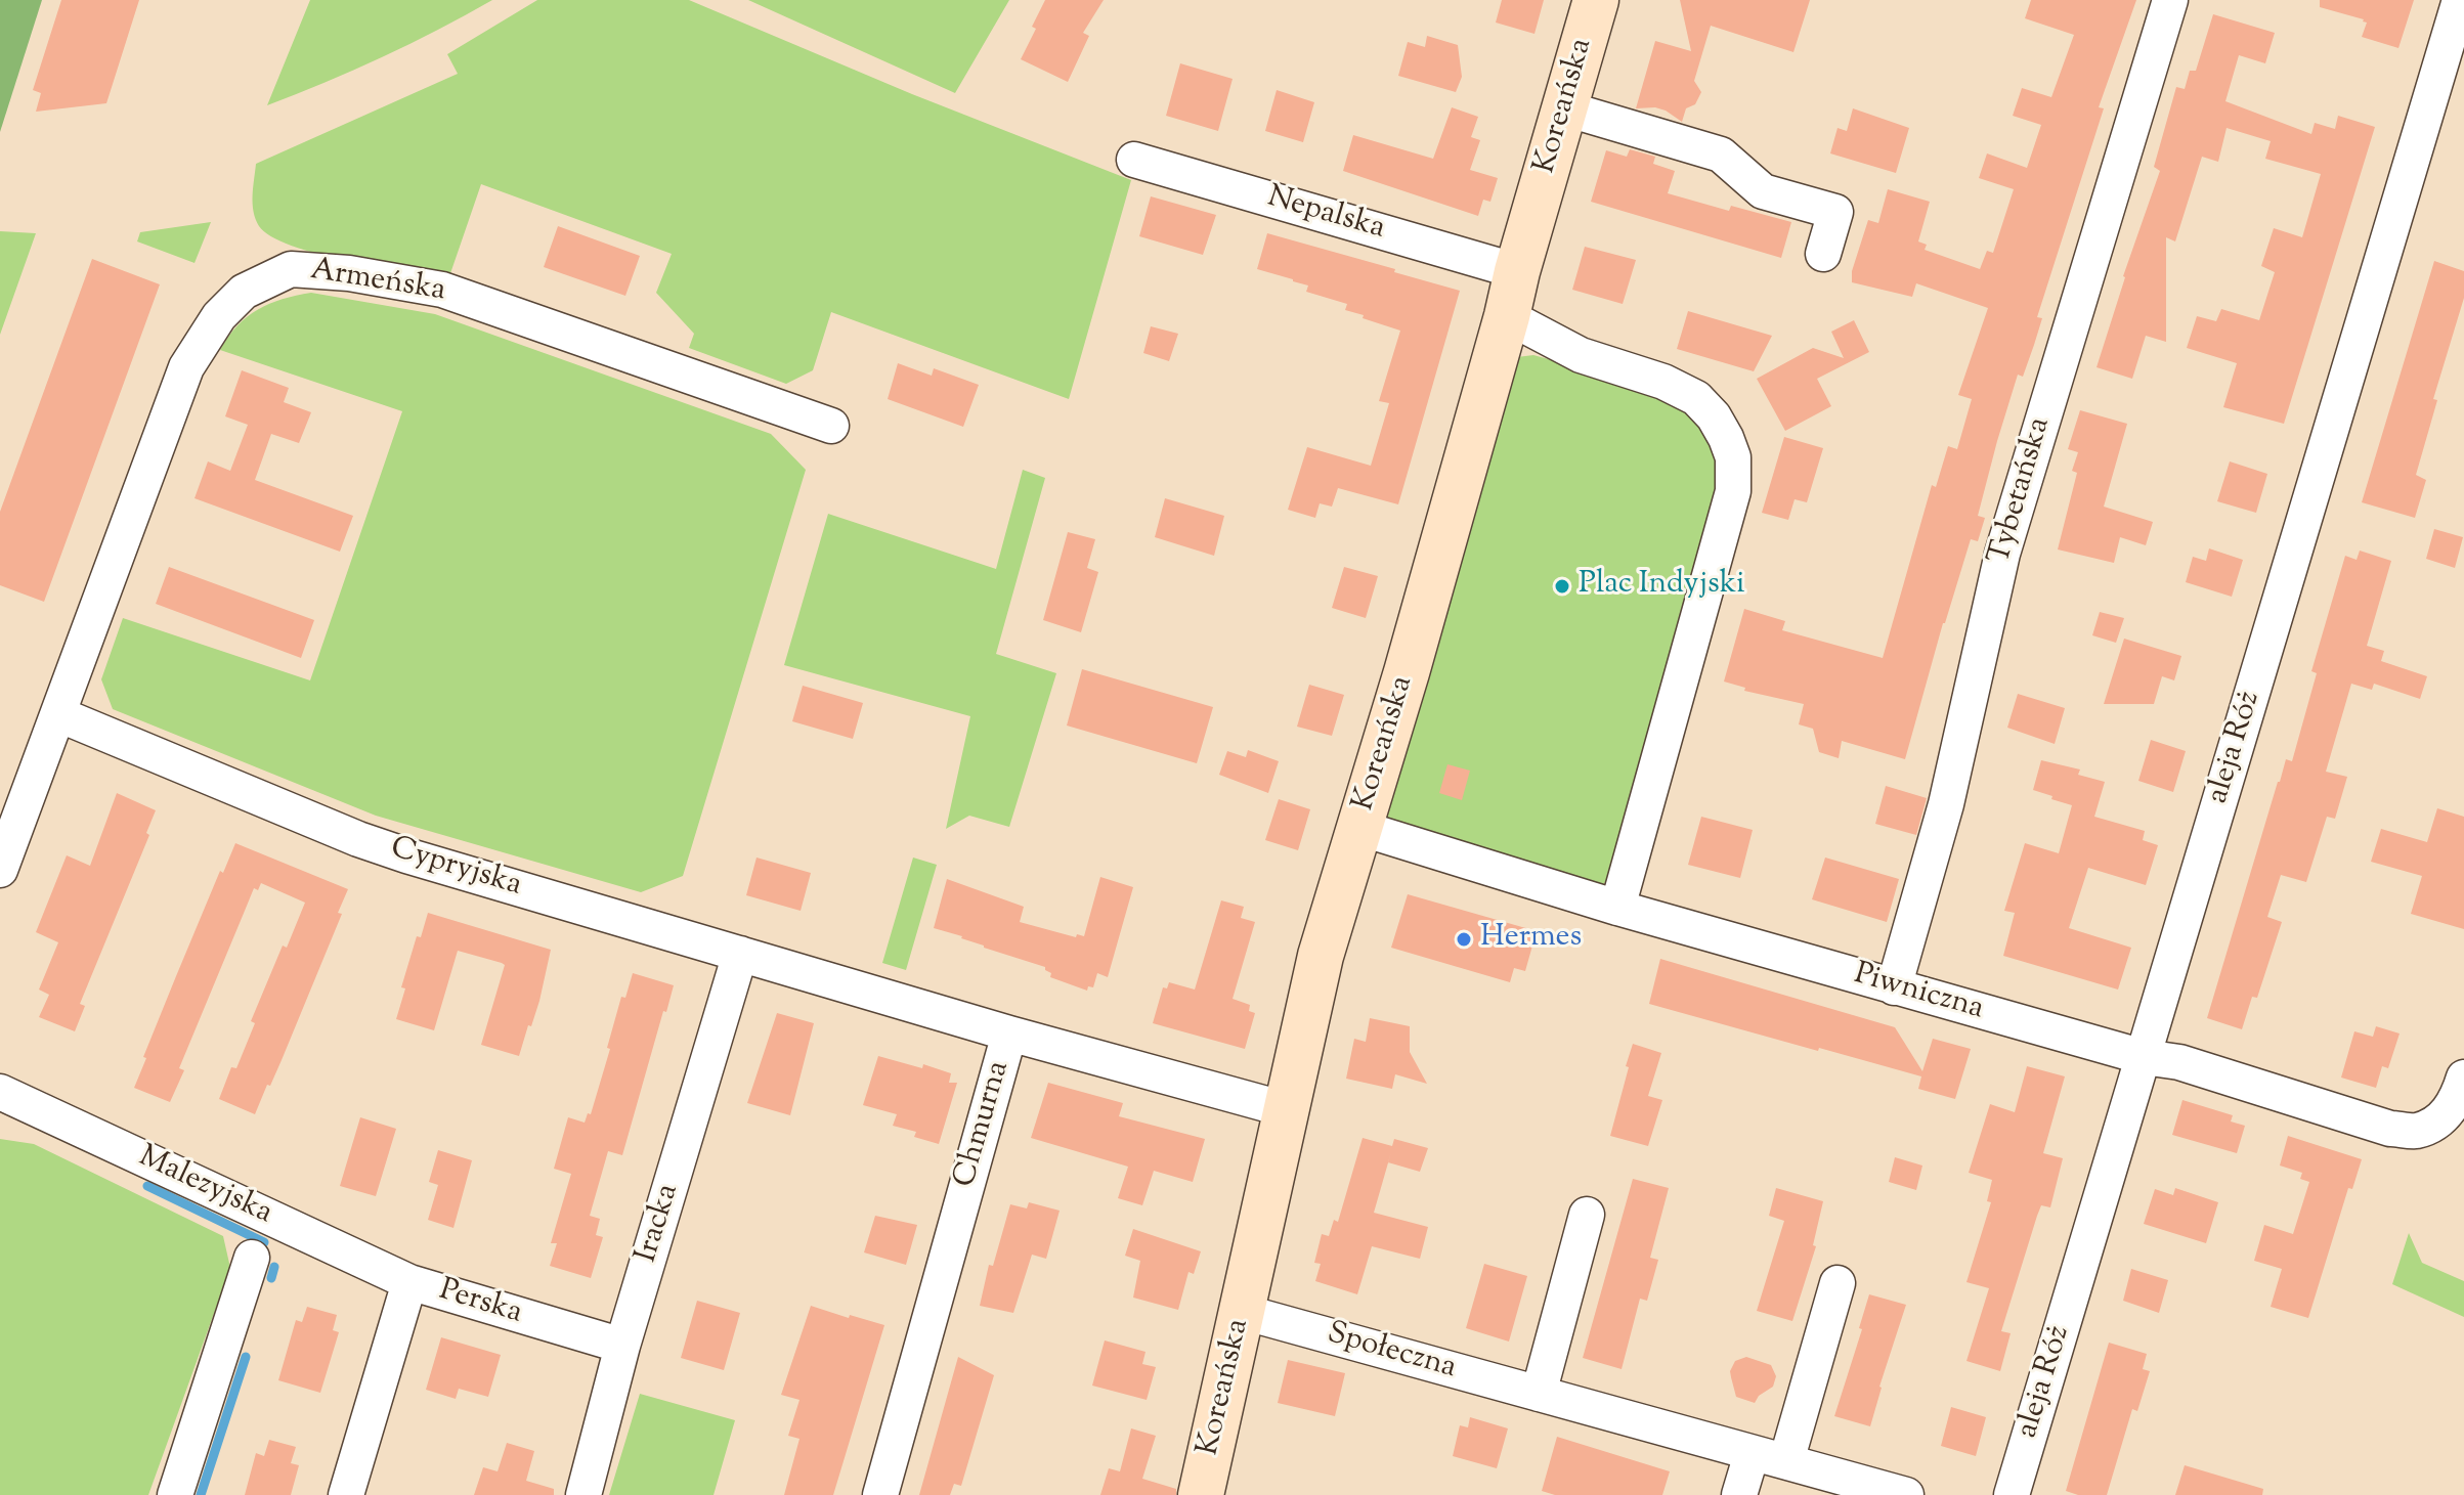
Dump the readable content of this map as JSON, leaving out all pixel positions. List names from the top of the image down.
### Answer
{
  "streets": {
    "street": [
      "Koreańska",
      "Nepalska",
      "Armeńska",
      "Tybetańska",
      "aleja Róż",
      "Cypryjska",
      "Piwniczna",
      "Chmurna",
      "Malezyjska",
      "Iracka",
      "Perska",
      "Społeczna"
    ]
  },
  "crossings": [
    ["Koreańska", "Nepalska"],
    ["Koreańska", "Piwniczna"],
    ["Koreańska", "Chmurna"],
    ["Koreańska", "Społeczna"],
    ["Armeńska", "Cypryjska"],
    ["Tybetańska", "Piwniczna"],
    ["aleja Róż", "Piwniczna"],
    ["Cypryjska", "Chmurna"],
    ["Cypryjska", "Iracka"],
    ["Malezyjska", "Perska"],
    ["Iracka", "Perska"]
  ],
  "places": ["Plac Indyjski", "Hermes"]
}
